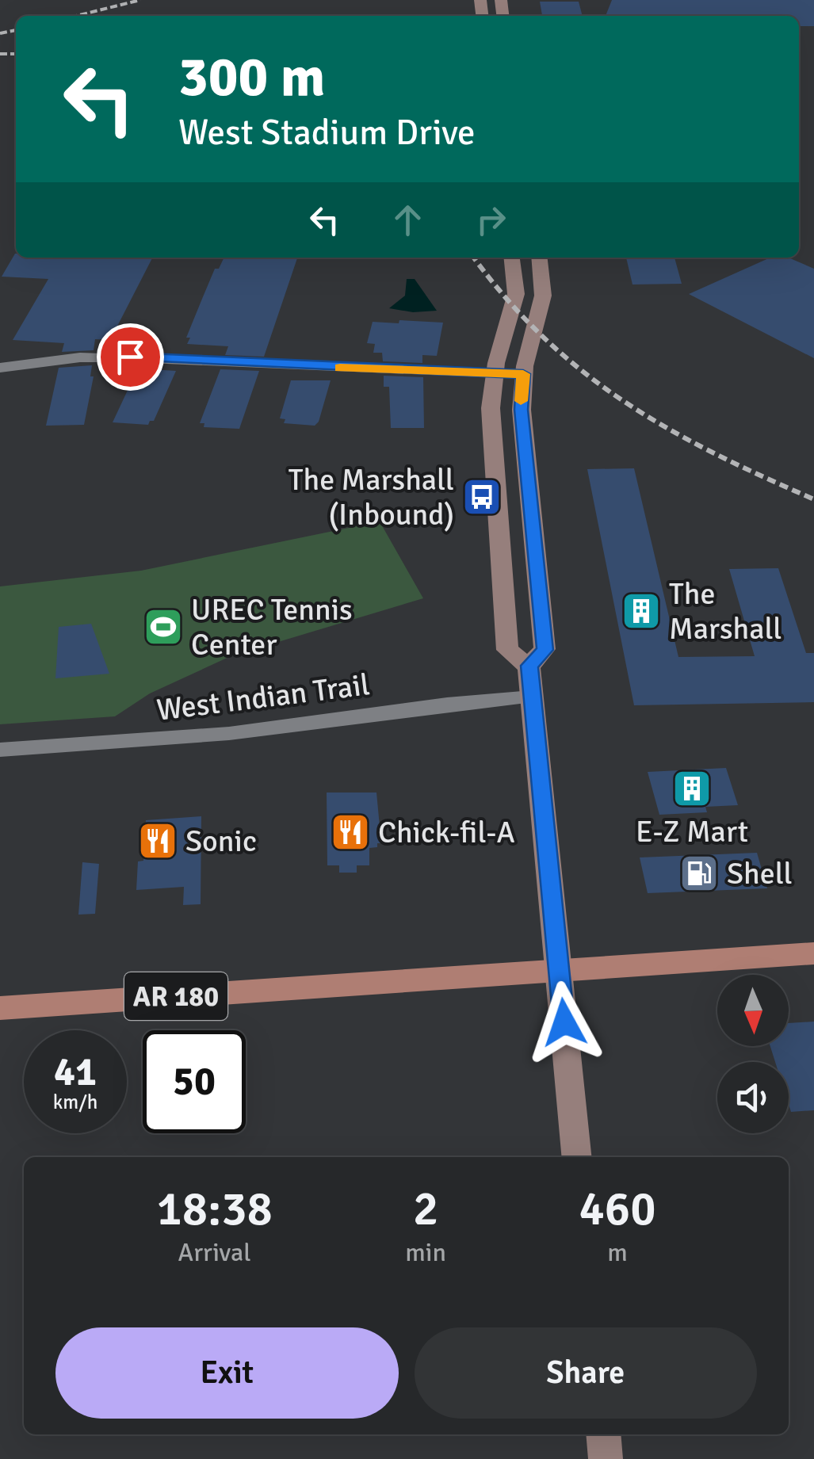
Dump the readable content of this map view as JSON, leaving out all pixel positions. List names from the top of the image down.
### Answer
{
  "streets": {
    "main road": ["AR 180"],
    "street": ["West Indian Trail"]
  },
  "places": {
    "bus stop": ["The Marshall (Inbound)"],
    "building": ["The Marshall", "E-Z Mart"],
    "sports": ["UREC Tennis Center"],
    "restaurant": ["Chick-fil-A", "Sonic"],
    "fuel station": ["Shell"]
  },
  "north": "bottom",
  "page": {
    "turn": ["300 m", "West Stadium Drive"],
    "speed": "41 km/h",
    "limit": "50",
    "eta": [
      "18:38",
      "Arrival",
      "2",
      "min",
      "460",
      "m"
    ],
    "buttons": ["Exit", "Share"]
  }
}
